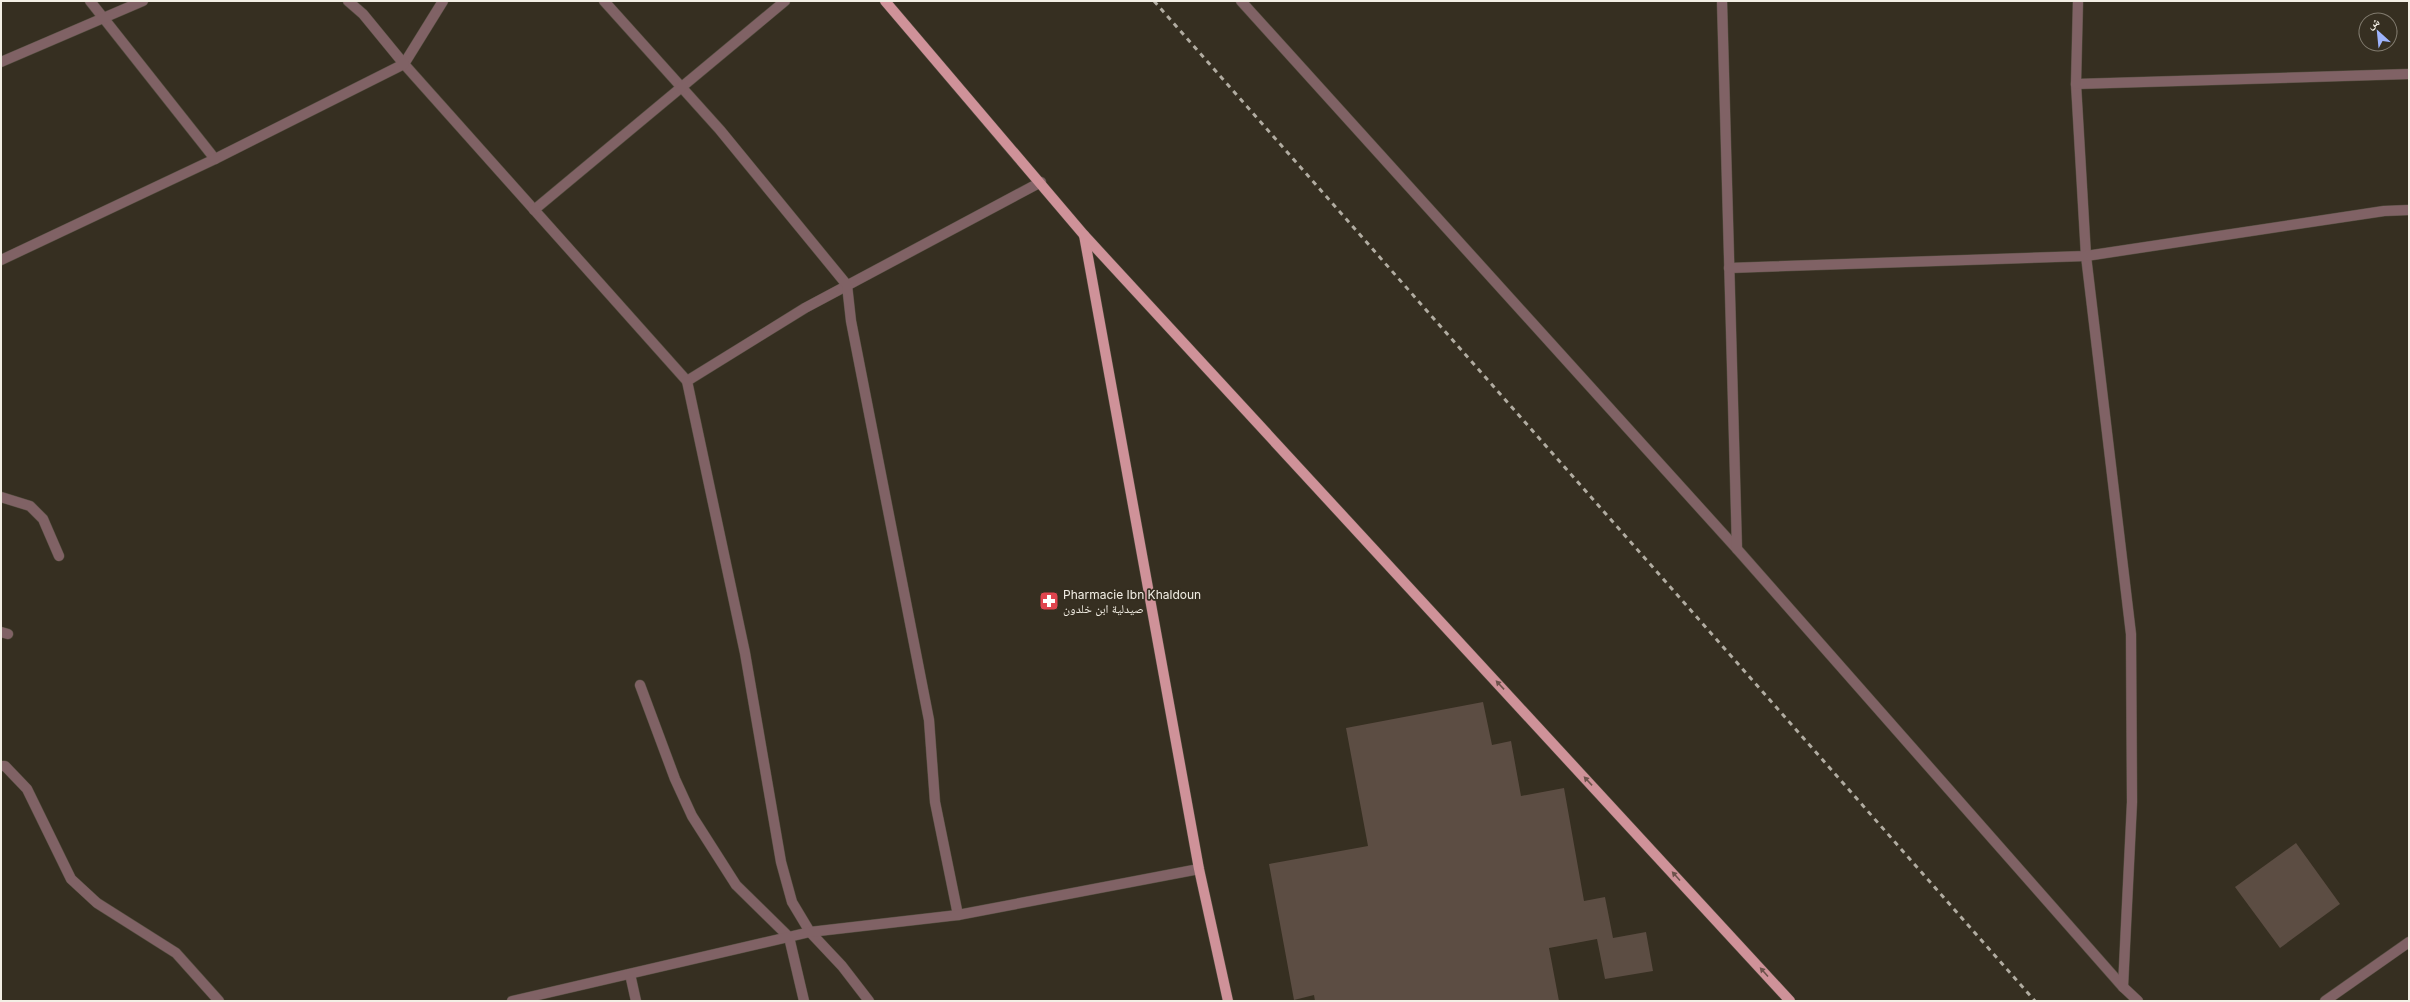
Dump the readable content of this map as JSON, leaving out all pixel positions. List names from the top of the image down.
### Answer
{
  "places": {
    "pharmacy": ["Pharmacie Ibn Khaldoun صيدلية ابن خلدون"]
  },
  "north": "top left"
}
